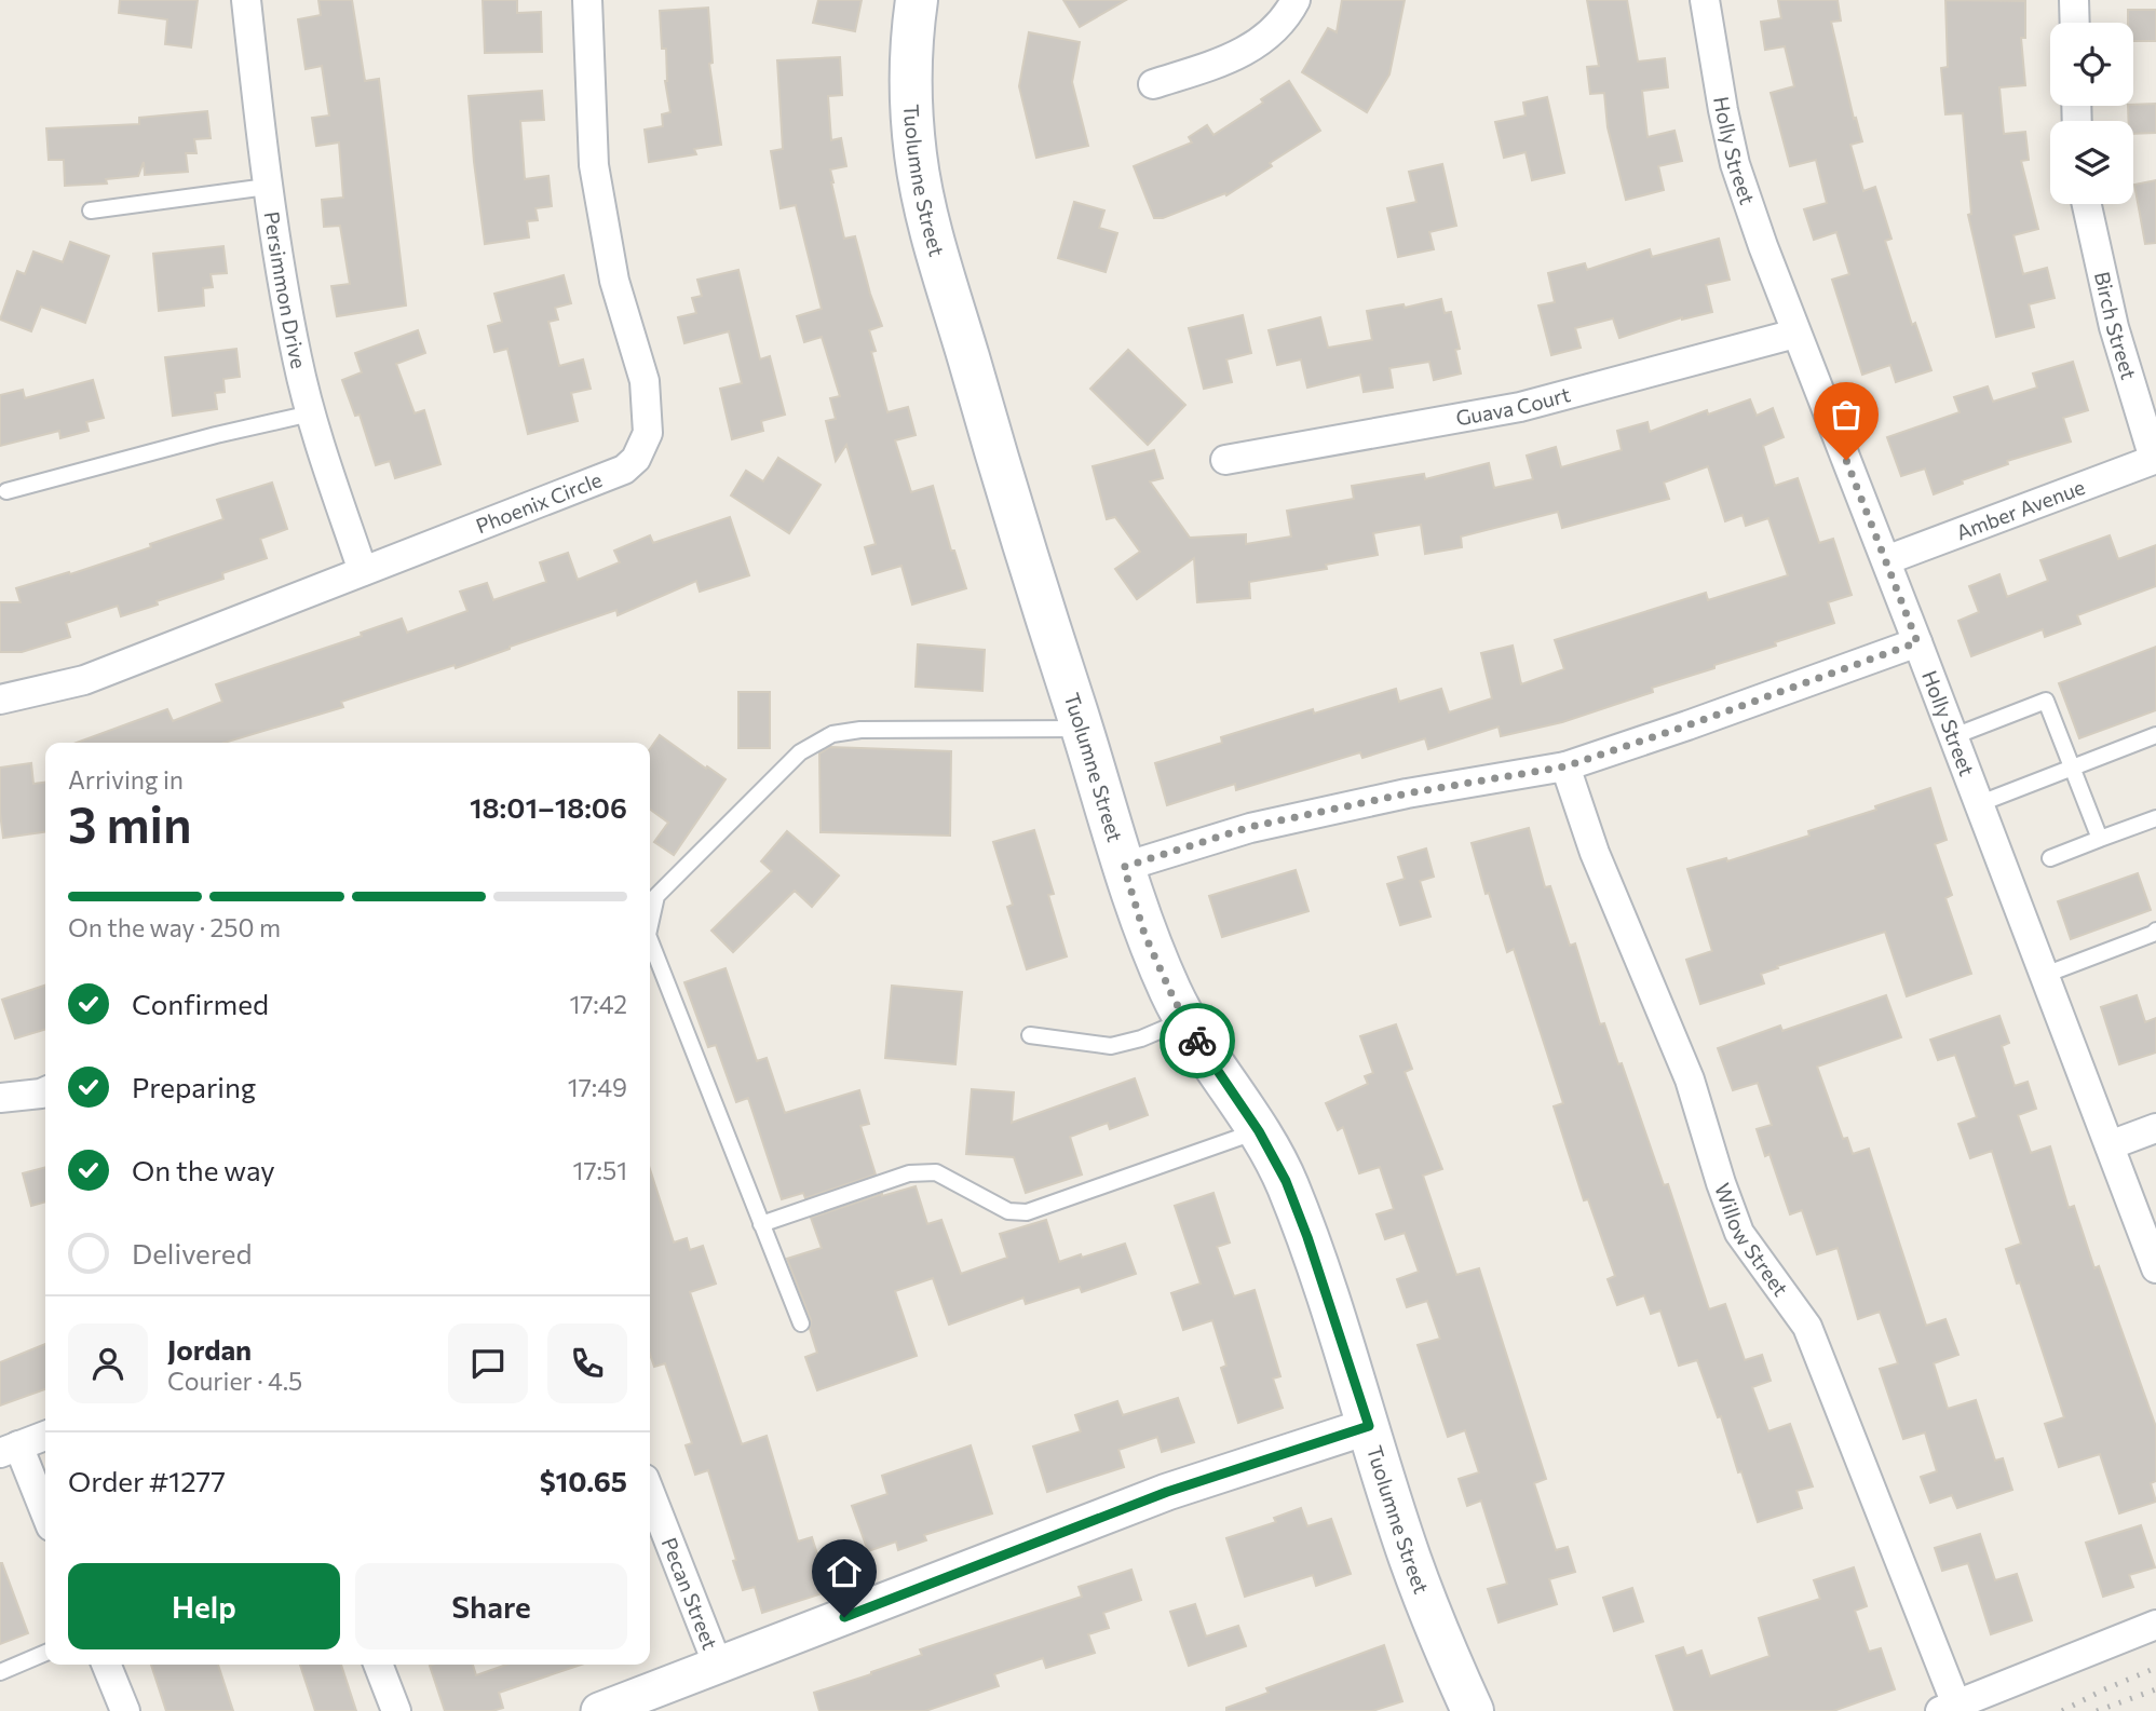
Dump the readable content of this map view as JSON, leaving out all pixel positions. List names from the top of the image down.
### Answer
{
  "streets": {
    "main road": ["Tuolumne Street"],
    "street": [
      "Holly Street",
      "Persimmon Drive",
      "Birch Street",
      "Guava Court",
      "Phoenix Circle",
      "Amber Avenue",
      "Willow Street",
      "Pecan Street"
    ]
  },
  "crossings": [
    ["Holly Street", "Guava Court"],
    ["Holly Street", "Amber Avenue"],
    ["Persimmon Drive", "Phoenix Circle"],
    ["Birch Street", "Amber Avenue"]
  ],
  "page": {
    "heading": ["3 min", "Arriving in", "18:01–18:06"],
    "panel": [
      "Jordan",
      "Courier · 4.5",
      "Order #1277",
      "$10.65"
    ],
    "bar": "On the way · 250 m",
    "list": [
      ["Confirmed", "17:42"],
      ["Preparing", "17:49"],
      ["On the way", "17:51"],
      "Delivered"
    ],
    "buttons": ["Help", "Share"]
  }
}
